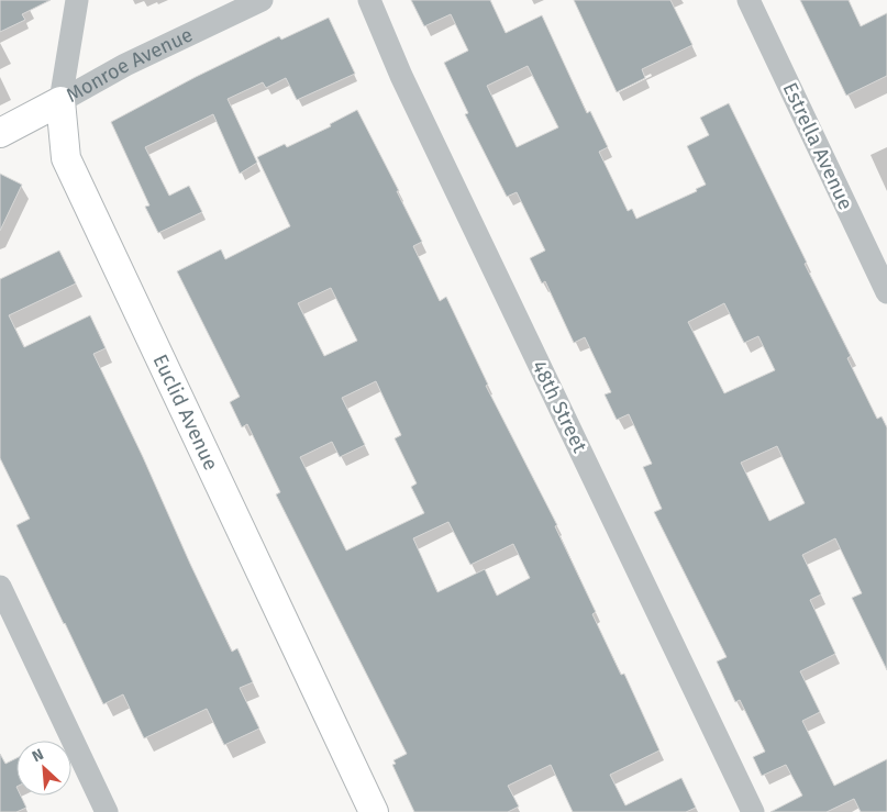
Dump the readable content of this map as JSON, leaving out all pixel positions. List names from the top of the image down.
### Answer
{
  "streets": {
    "main road": ["Monroe Avenue", "Euclid Avenue"],
    "street": ["Estrella Avenue", "48th Street"]
  },
  "crossings": [
    ["Monroe Avenue", "Euclid Avenue"]
  ],
  "north": "top left"
}
